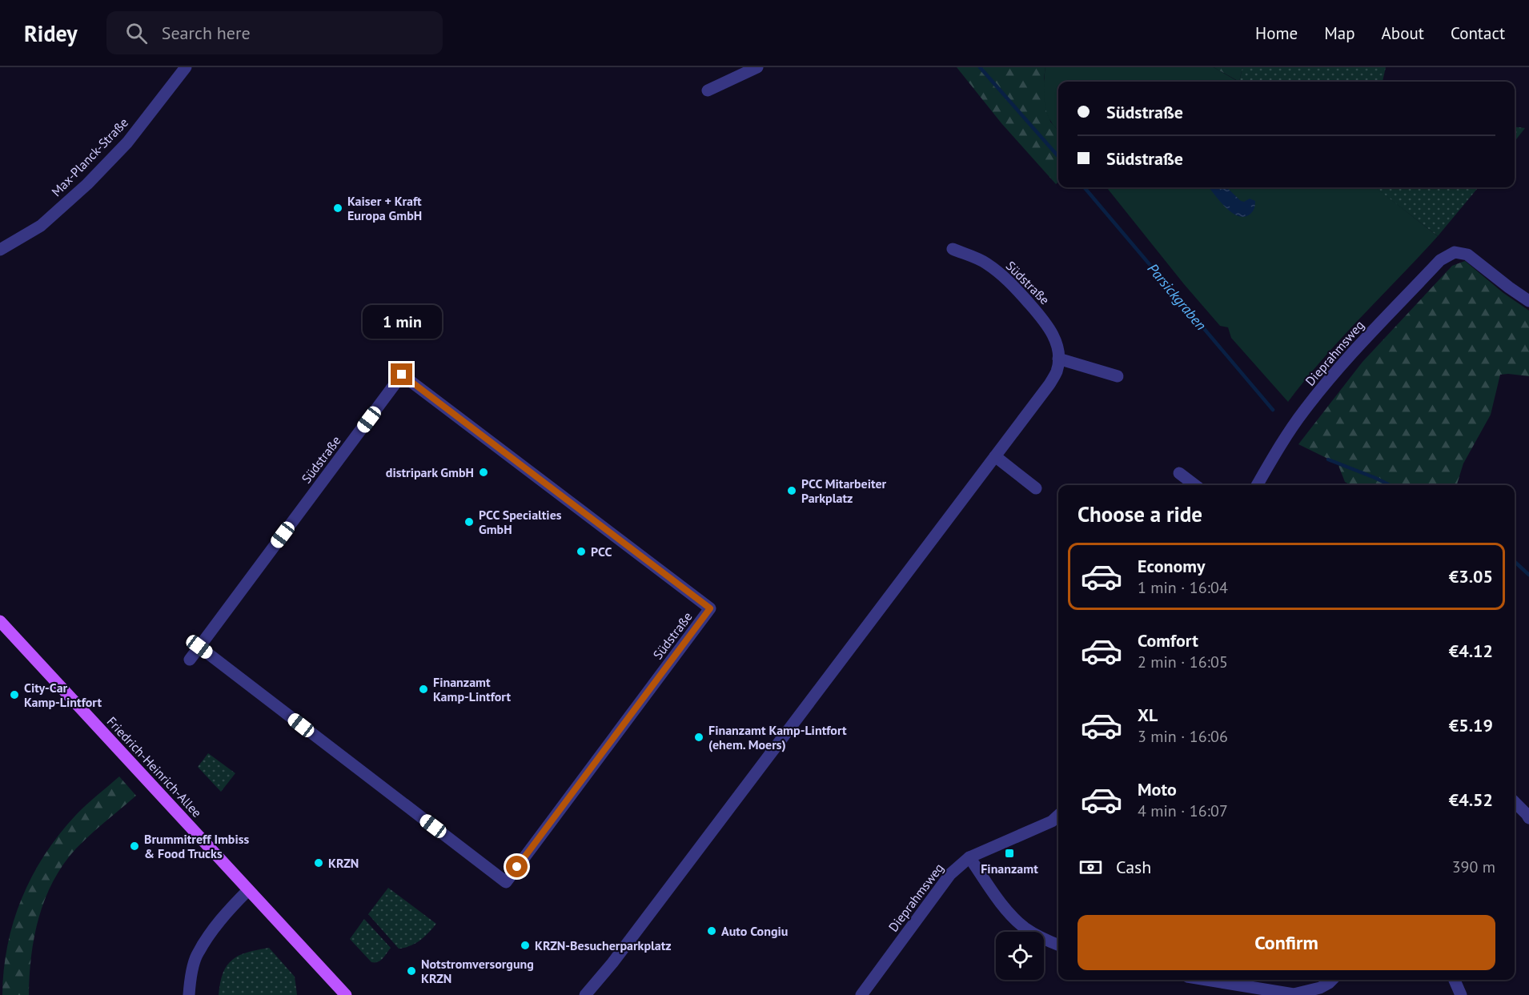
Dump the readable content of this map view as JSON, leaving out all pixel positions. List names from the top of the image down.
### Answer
{
  "streets": {
    "main road": ["Friedrich-Heinrich-Allee"],
    "street": ["Max-Planck-Straße", "Südstraße", "Dieprahmsweg"]
  },
  "water": ["Parsickgraben"],
  "places": {
    "other": [
      "Kaiser + Kraft Europa GmbH",
      "distripark GmbH",
      "PCC Mitarbeiter Parkplatz",
      "PCC Specialties GmbH",
      "PCC",
      "Finanzamt Kamp-Lintfort",
      "City-Car Kamp-Lintfort",
      "Finanzamt Kamp-Lintfort (ehem. Moers)",
      "Brummitreff Imbiss & Food Trucks",
      "KRZN",
      "Auto Congiu",
      "KRZN-Besucherparkplatz",
      "Notstromversorgung KRZN"
    ],
    "transit": ["Finanzamt"]
  },
  "page": {
    "header": "Ridey",
    "search": "Search here",
    "nav": [
      "Home",
      "Map",
      "About",
      "Contact"
    ],
    "banner": ["Südstraße", "Südstraße"],
    "bubble": "1 min",
    "heading": "Choose a ride",
    "list": [
      {
        "name": "Economy",
        "note": "1 min · 16:04",
        "value": "€3.05"
      },
      {
        "name": "Comfort",
        "note": "2 min · 16:05",
        "value": "€4.12"
      },
      {
        "name": "XL",
        "note": "3 min · 16:06",
        "value": "€5.19"
      },
      {
        "name": "Moto",
        "note": "4 min · 16:07",
        "value": "€4.52"
      }
    ],
    "pay": ["Cash", "390 m"],
    "buttons": "Confirm"
  }
}
